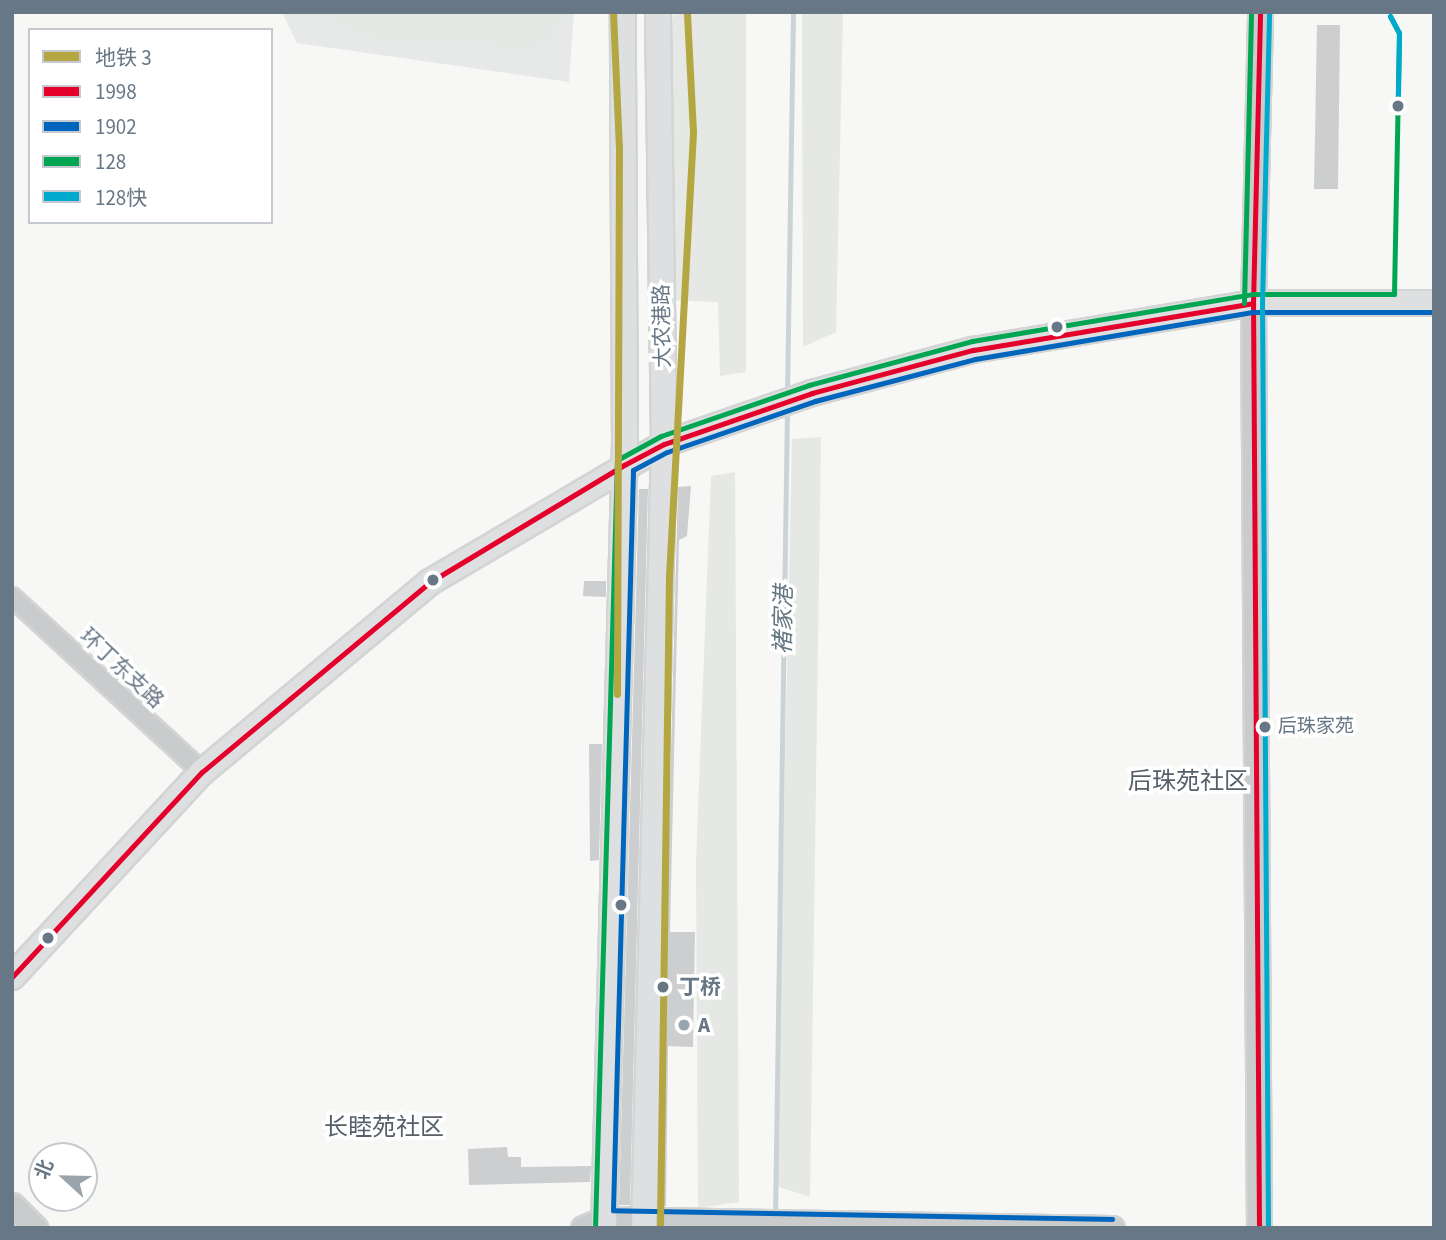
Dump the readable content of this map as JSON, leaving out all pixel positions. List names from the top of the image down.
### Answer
{
  "streets": {
    "main road": ["大农港路"],
    "street": ["环丁东支路"]
  },
  "districts": ["后珠苑社区", "长睦苑社区"],
  "water": ["褚家港"],
  "places": ["后珠家苑", "丁桥", "A"],
  "lines": [
    "metro line 3",
    "transit line 1998",
    "transit line 128",
    "transit line 128快",
    "transit line 1902"
  ],
  "legend": [
    "地铁 3",
    "1998",
    "1902",
    "128",
    "128快"
  ],
  "north": "left"
}
